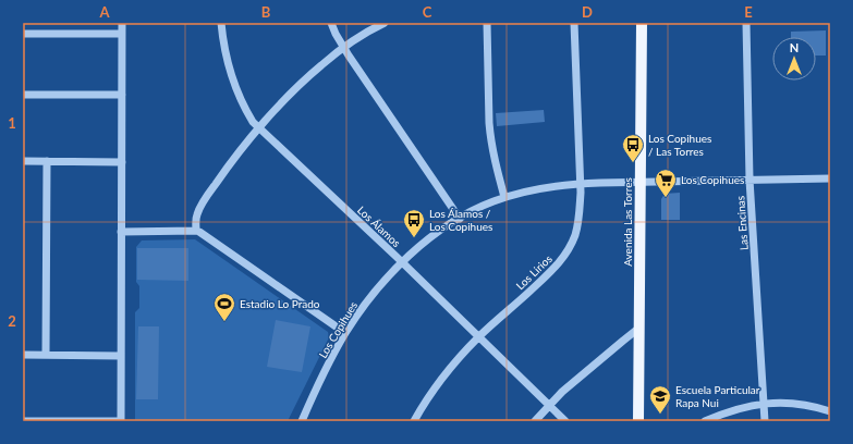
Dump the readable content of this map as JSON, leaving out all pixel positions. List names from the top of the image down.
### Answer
{
  "streets": {
    "main road": ["Avenida Las Torres"],
    "street": [
      "Las Encinas",
      "Los Álamos",
      "Los Lirios",
      "Los Copihues"
    ]
  },
  "crossings": [
    ["Avenida Las Torres", "Los Copihues"],
    ["Las Encinas", "Los Copihues"],
    ["Los Álamos", "Los Lirios"],
    ["Los Álamos", "Los Copihues"],
    ["Los Lirios", "Los Copihues"]
  ],
  "places": {
    "bus stop": ["Los Copihues / Las Torres", "Los Álamos / Los Copihues"],
    "supermarket": ["Los Copihues"],
    "sports": ["Estadio Lo Prado"],
    "school or university": ["Escuela Particular Rapa Nui"]
  },
  "north": "top",
  "grid": {
    "columns": [
      "A",
      "B",
      "C",
      "D",
      "E"
    ],
    "rows": ["1", "2"]
  }
}
